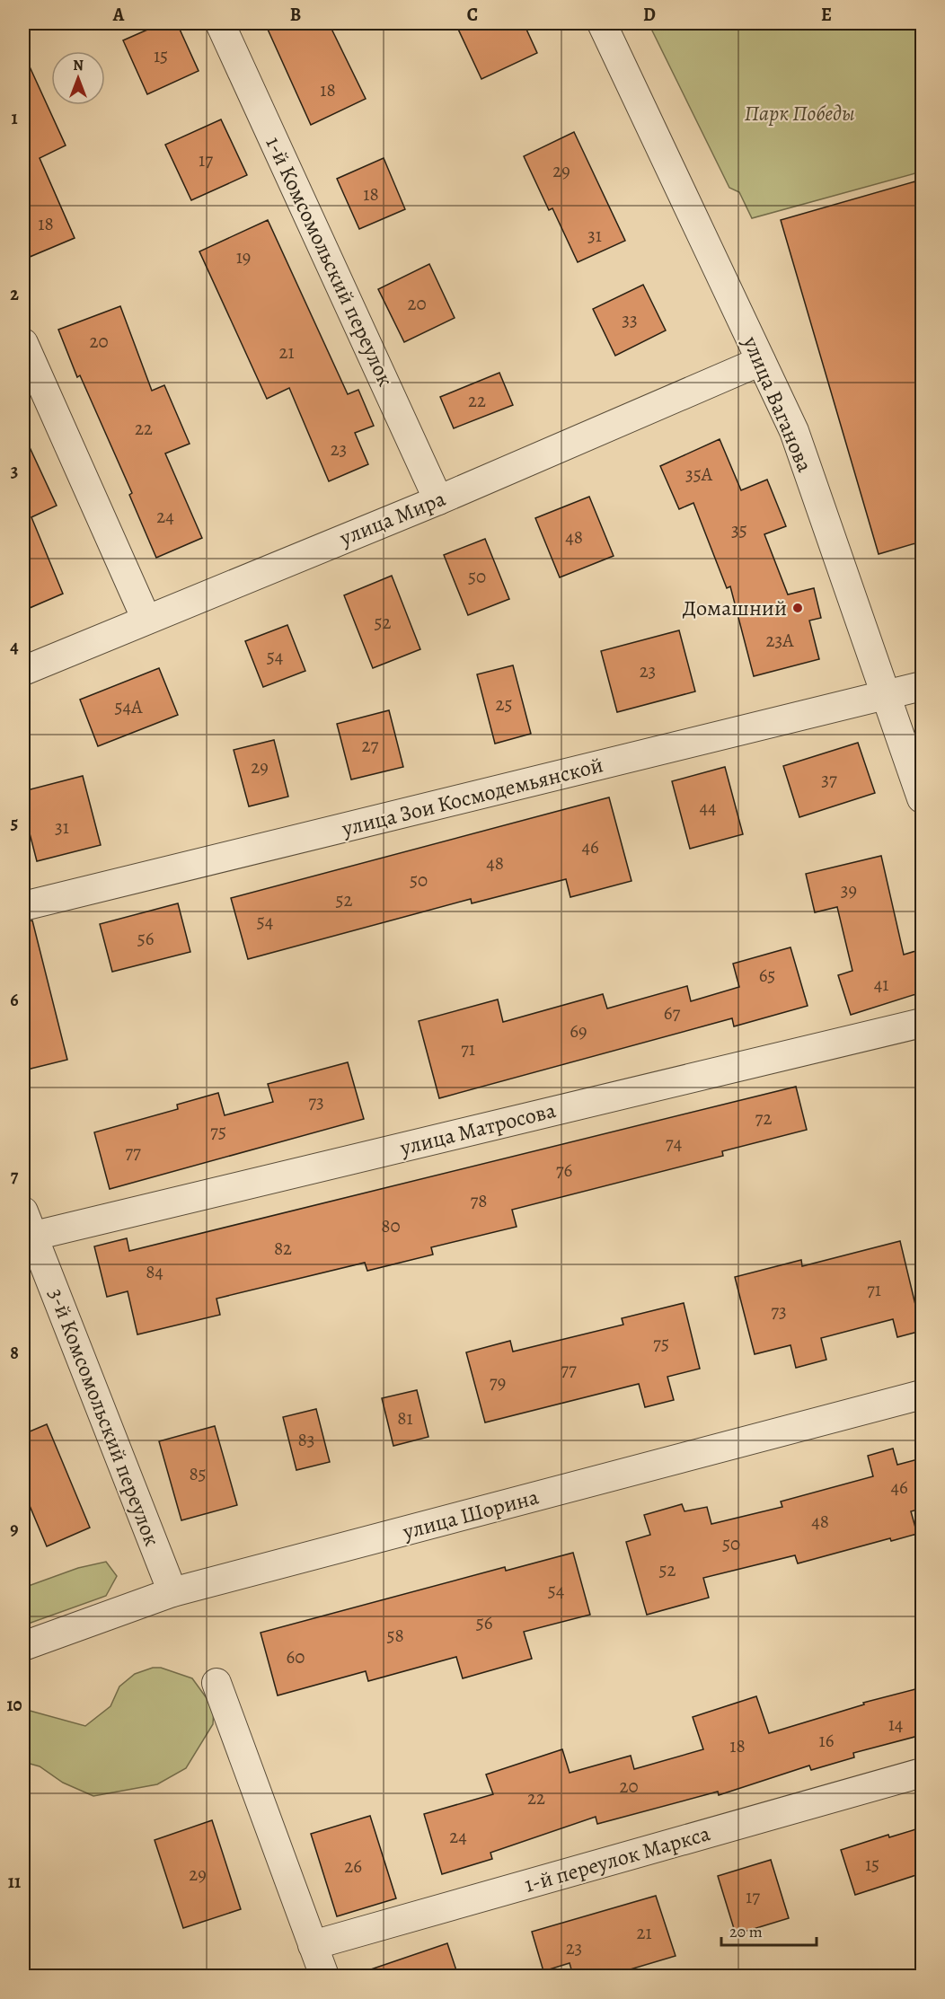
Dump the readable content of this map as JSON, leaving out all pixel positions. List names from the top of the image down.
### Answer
{
  "streets": {
    "street": [
      "1-й Комсомольский переулок",
      "улица Ваганова",
      "улица Мира",
      "улица Зои Космодемьянской",
      "улица Матросова",
      "3-й Комсомольский переулок",
      "улица Шорина",
      "1-й переулок Маркса"
    ]
  },
  "crossings": [
    ["1-й Комсомольский переулок", "улица Мира"],
    ["улица Ваганова", "улица Мира"],
    ["улица Ваганова", "улица Зои Космодемьянской"],
    ["улица Матросова", "3-й Комсомольский переулок"],
    ["3-й Комсомольский переулок", "улица Шорина"]
  ],
  "parks": ["Парк Победы"],
  "places": ["Домашний"],
  "house_numbers": [
    "15",
    "18",
    "17",
    "29",
    "18",
    "18",
    "31",
    "19",
    "20",
    "33",
    "20",
    "21",
    "22",
    "22",
    "23",
    "35А",
    "24",
    "35",
    "48",
    "50",
    "52",
    "23А",
    "54",
    "23",
    "25",
    "54А",
    "27",
    "29",
    "37",
    "44",
    "31",
    "46",
    "48",
    "50",
    "39",
    "52",
    "54",
    "56",
    "65",
    "41",
    "67",
    "69",
    "71",
    "73",
    "72",
    "75",
    "74",
    "77",
    "76",
    "78",
    "80",
    "82",
    "84",
    "71",
    "73",
    "75",
    "77",
    "79",
    "81",
    "83",
    "85",
    "46",
    "48",
    "50",
    "52",
    "54",
    "56",
    "58",
    "60",
    "14",
    "16",
    "18",
    "20",
    "22",
    "24",
    "15",
    "26",
    "29",
    "17",
    "21",
    "23"
  ],
  "scale_bar": "20 m",
  "north": "top",
  "grid": {
    "columns": [
      "A",
      "B",
      "C",
      "D",
      "E"
    ],
    "rows": [
      "1",
      "2",
      "3",
      "4",
      "5",
      "6",
      "7",
      "8",
      "9",
      "10",
      "11"
    ]
  }
}
